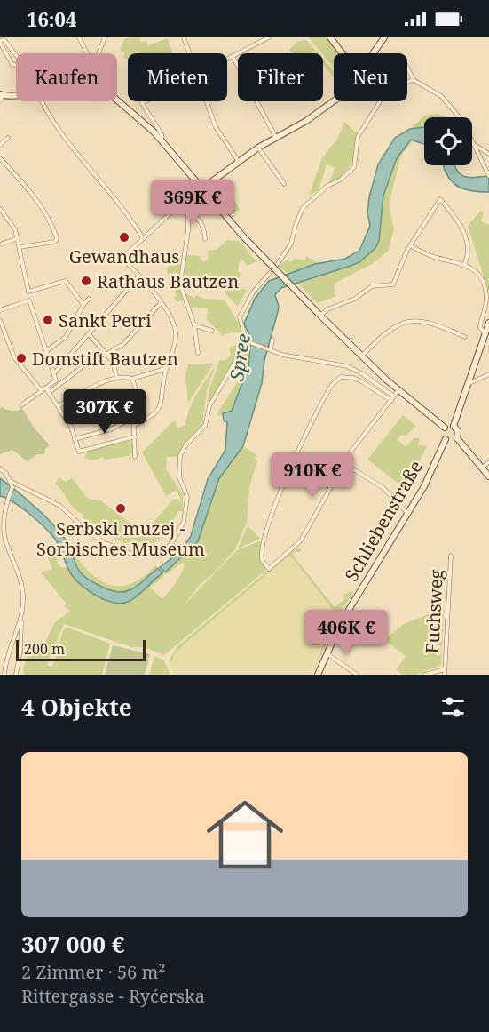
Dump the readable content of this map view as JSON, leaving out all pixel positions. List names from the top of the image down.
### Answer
{
  "streets": {
    "main road": ["Schliebenstraße"],
    "street": ["Fuchsweg"]
  },
  "water": ["Spree"],
  "places": [
    "Gewandhaus",
    "Rathaus Bautzen",
    "Sankt Petri",
    "Domstift Bautzen",
    "Serbski muzej - Sorbisches Museum"
  ],
  "scale_bar": "200 m",
  "page": {
    "status": "16:04",
    "chip": [
      "Kaufen",
      "Mieten",
      "Filter",
      "Neu"
    ],
    "price": [
      "369K €",
      "307K €",
      "910K €",
      "406K €"
    ],
    "scale": "200 m",
    "heading": "4 Objekte",
    "list": [
      {
        "name": "307 000 €",
        "note": "2 Zimmer · 56 m² · Rittergasse - Ryćerska"
      }
    ]
  }
}
